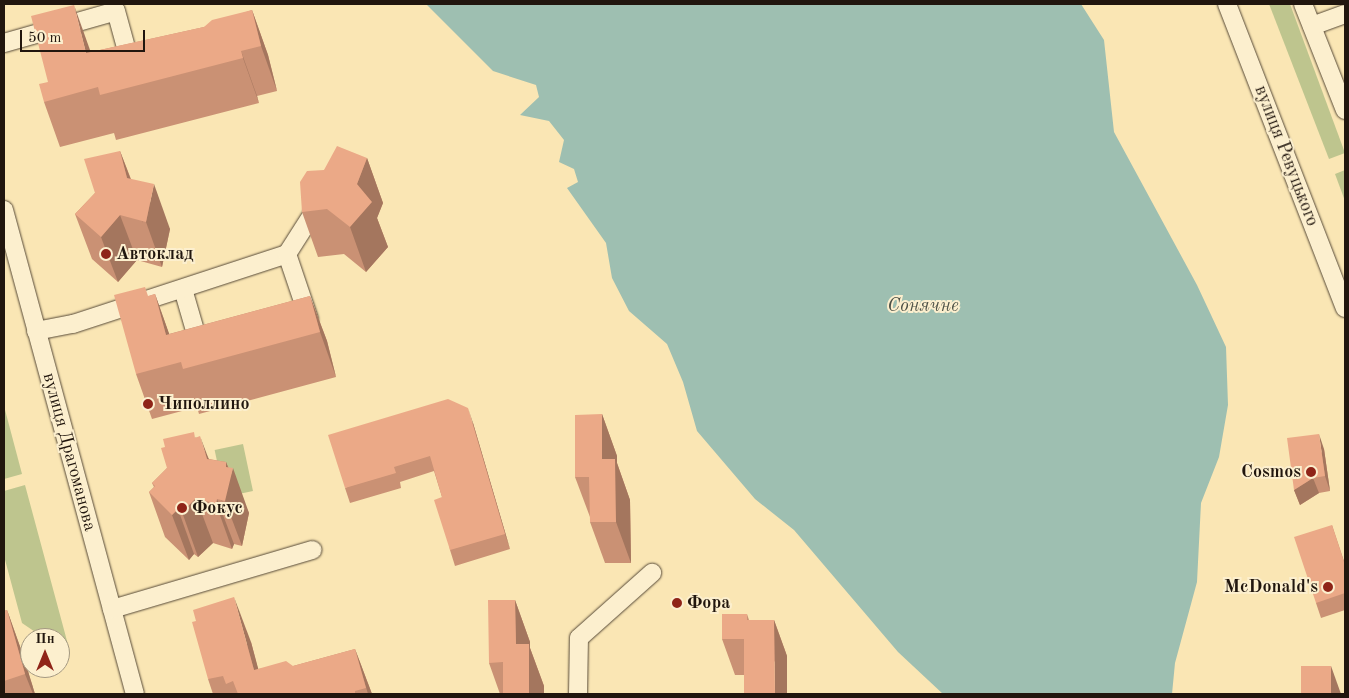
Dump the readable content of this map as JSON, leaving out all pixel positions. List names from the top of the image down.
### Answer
{
  "streets": {
    "street": ["вулиця Ревуцького", "вулиця Драгоманова"]
  },
  "water": ["Сонячне"],
  "places": [
    "Автоклад",
    "Чиполлино",
    "Cosmos",
    "Фокус",
    "McDonald's",
    "Фора"
  ],
  "scale_bar": "50 m",
  "north": "top"
}
